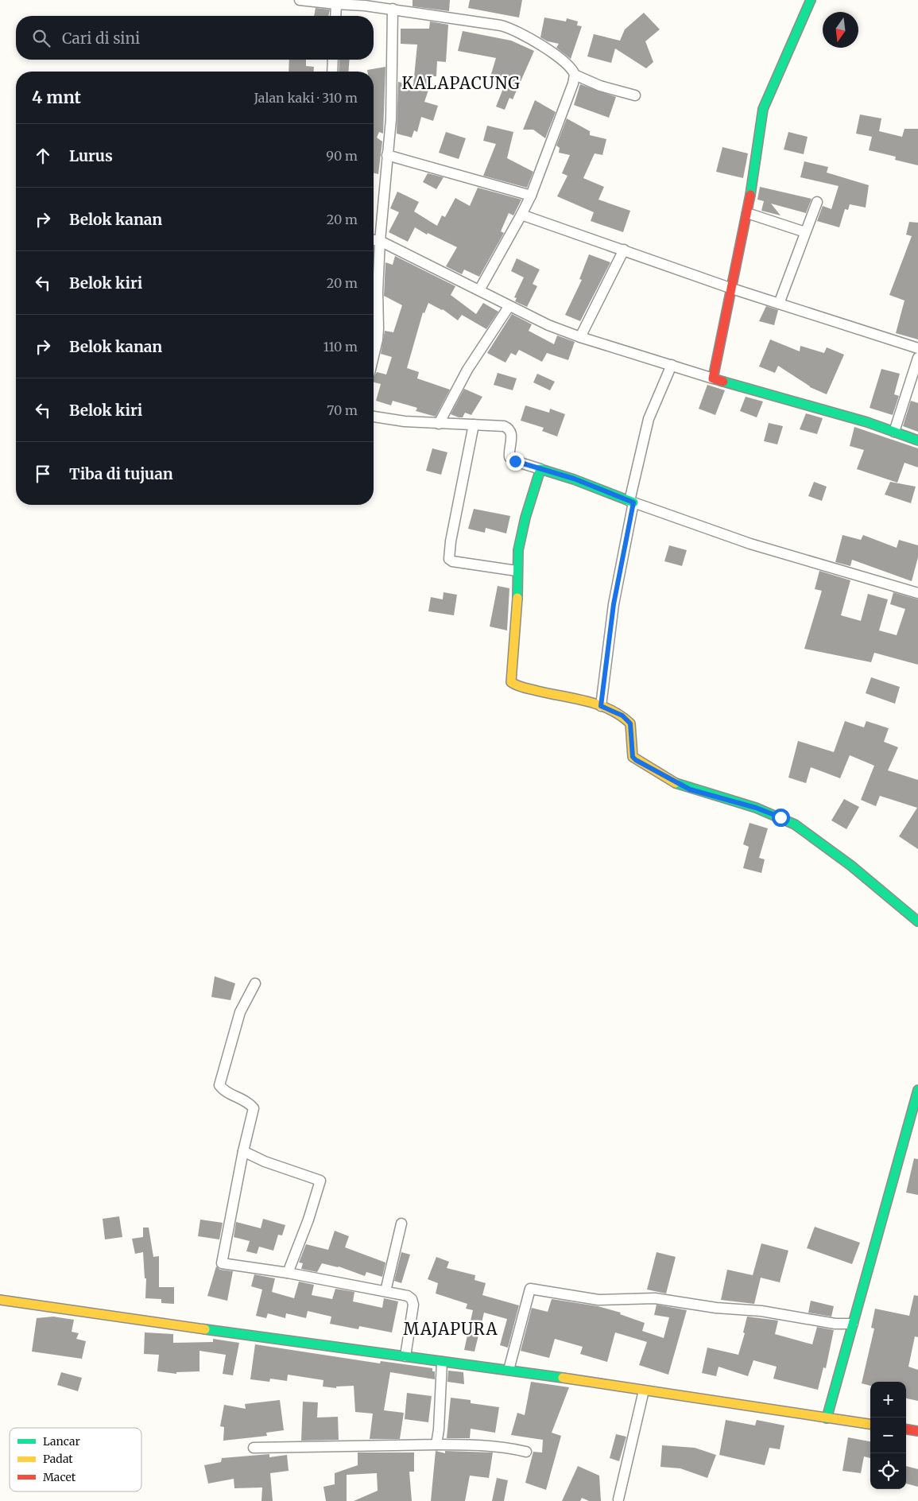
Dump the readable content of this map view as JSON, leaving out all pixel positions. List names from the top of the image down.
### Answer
{
  "districts": ["KALAPACUNG", "MAJAPURA"],
  "legend": ["Lancar", "Padat", "Macet"],
  "north": "bottom",
  "page": {
    "search": "Cari di sini",
    "heading": ["4 mnt", "Jalan kaki · 310 m"],
    "list": [
      ["Lurus", "90 m"],
      ["Belok kanan", "20 m"],
      ["Belok kiri", "20 m"],
      ["Belok kanan", "110 m"],
      ["Belok kiri", "70 m"],
      "Tiba di tujuan"
    ],
    "map_buttons": ["+", "−"]
  }
}
